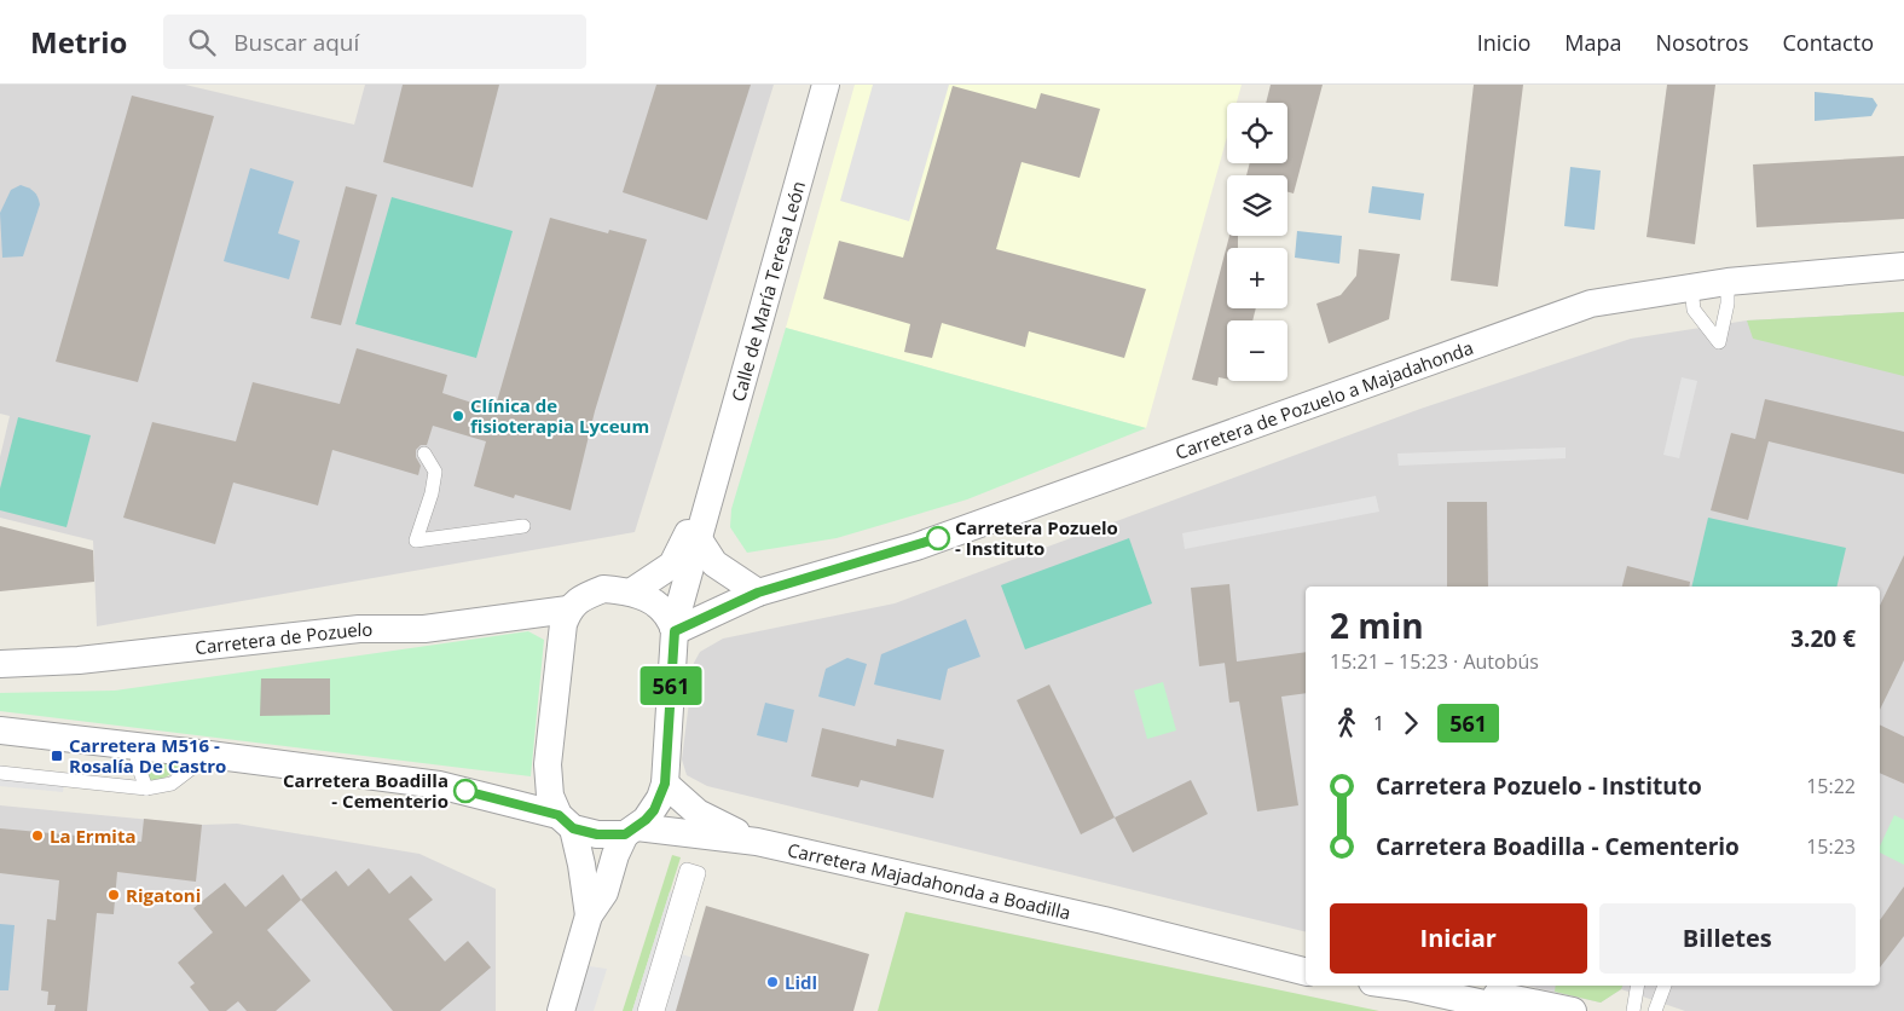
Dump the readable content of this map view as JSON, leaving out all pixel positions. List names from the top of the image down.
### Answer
{
  "streets": {
    "street": [
      "Calle de María Teresa León",
      "Carretera de Pozuelo a Majadahonda",
      "Carretera de Pozuelo",
      "Carretera Majadahonda a Boadilla"
    ]
  },
  "crossings": [
    ["Calle de María Teresa León", "Carretera de Pozuelo a Majadahonda"]
  ],
  "places": {
    "other": [
      "Clínica de fisioterapia Lyceum",
      "Carretera Pozuelo - Instituto",
      "Carretera Boadilla - Cementerio",
      "La Ermita",
      "Rigatoni",
      "Lidl"
    ],
    "transit": ["Carretera M516 - Rosalía De Castro"]
  },
  "lines": ["bus line 561"],
  "page": {
    "header": "Metrio",
    "search": "Buscar aquí",
    "nav": [
      "Inicio",
      "Mapa",
      "Nosotros",
      "Contacto"
    ],
    "on_map": "561",
    "map_buttons": ["+", "−"],
    "heading": ["2 min", "15:21 – 15:23 · Autobús", "3.20 €"],
    "legs": ["1", "561"],
    "list": [
      {
        "name": "Carretera Pozuelo - Instituto",
        "value": "15:22"
      },
      {
        "name": "Carretera Boadilla - Cementerio",
        "value": "15:23"
      }
    ],
    "buttons": ["Iniciar", "Billetes"]
  }
}
